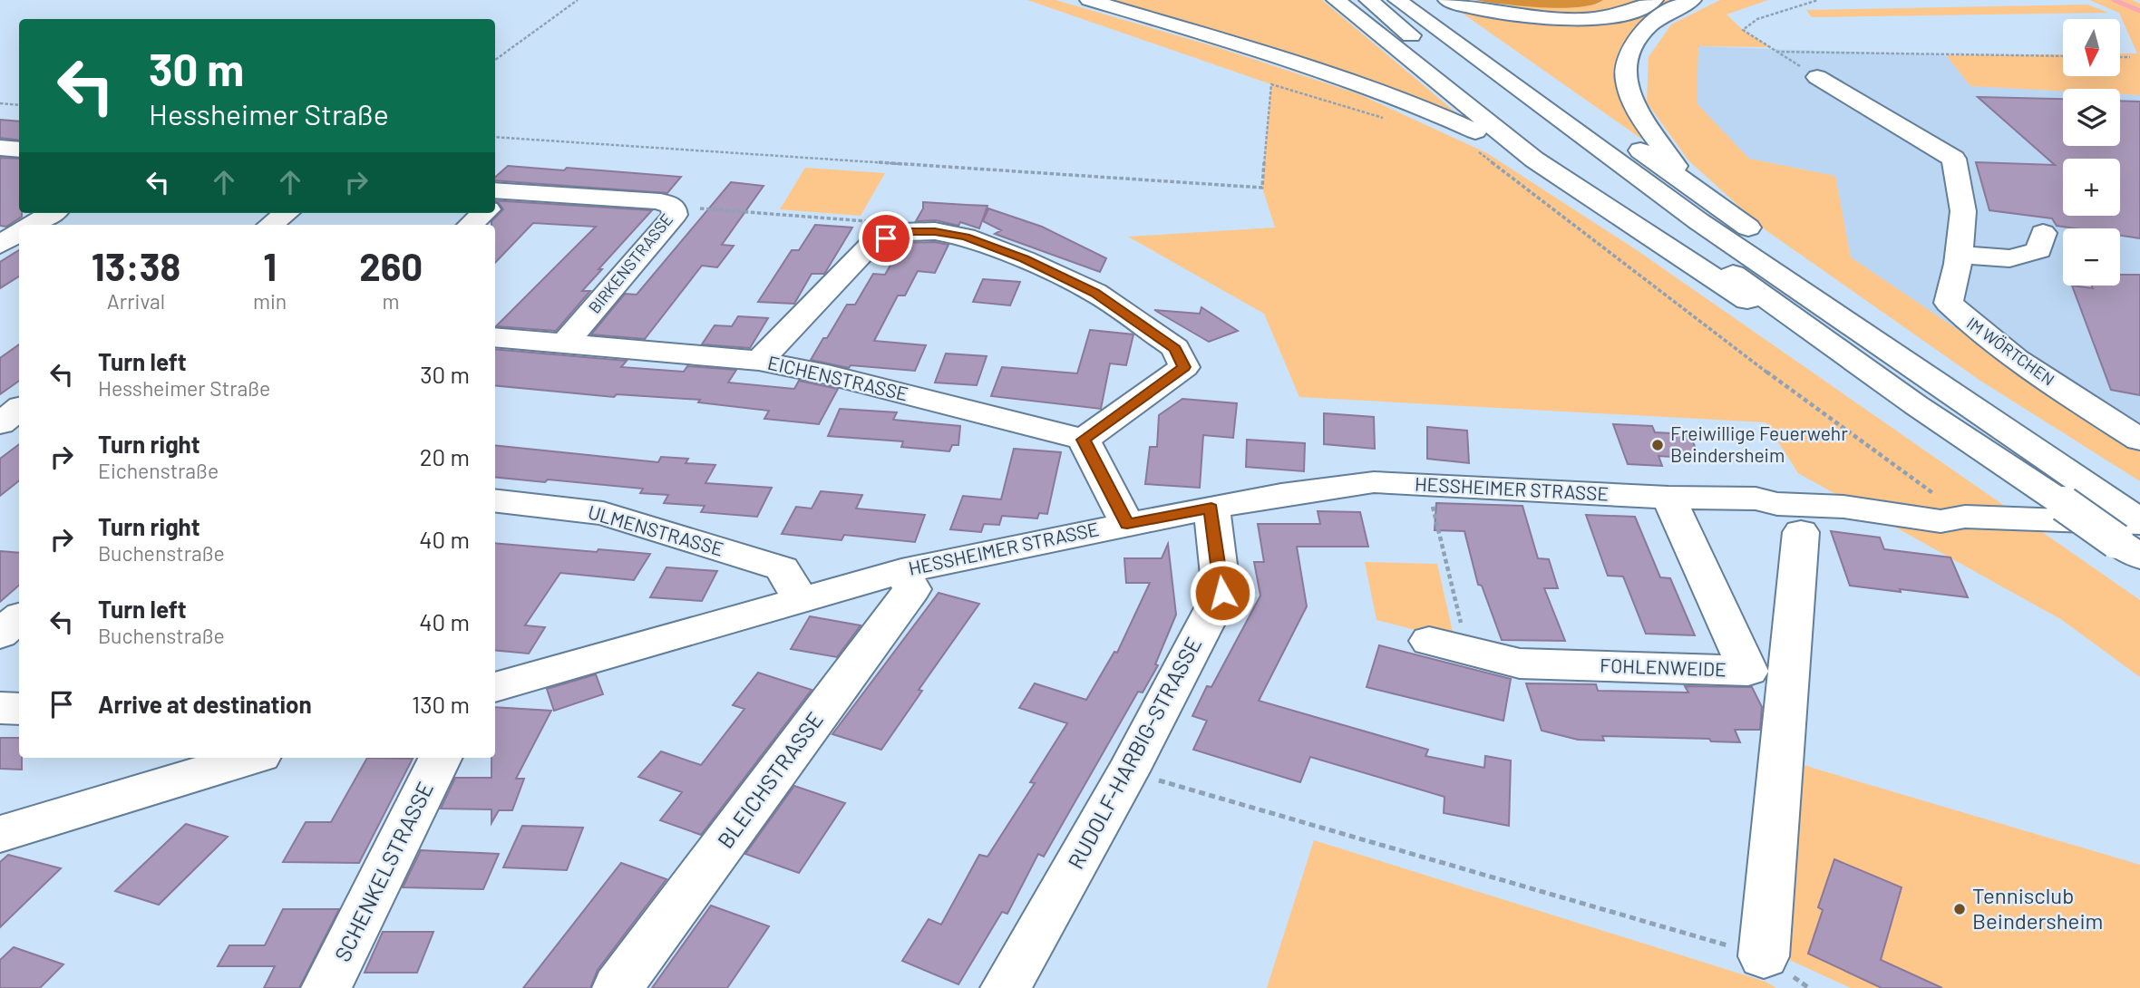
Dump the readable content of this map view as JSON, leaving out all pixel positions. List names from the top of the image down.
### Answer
{
  "streets": {
    "main road": [
      "BIRKENSTRASSE",
      "IM WÖRTCHEN",
      "EICHENSTRASSE",
      "HESSHEIMER STRASSE",
      "ULMENSTRASSE",
      "FOHLENWEIDE",
      "RUDOLF-HARBIG-STRASSE",
      "BLEICHSTRASSE",
      "SCHENKELSTRASSE"
    ]
  },
  "crossings": [
    ["BIRKENSTRASSE", "EICHENSTRASSE"],
    ["HESSHEIMER STRASSE", "ULMENSTRASSE"],
    ["HESSHEIMER STRASSE", "FOHLENWEIDE"],
    ["HESSHEIMER STRASSE", "RUDOLF-HARBIG-STRASSE"],
    ["HESSHEIMER STRASSE", "BLEICHSTRASSE"]
  ],
  "places": ["Freiwillige Feuerwehr Beindersheim", "Tennisclub Beindersheim"],
  "north": "bottom",
  "page": {
    "map_buttons": ["+", "−"],
    "turn": ["30 m", "Hessheimer Straße"],
    "eta": [
      "13:38",
      "Arrival",
      "1",
      "min",
      "260",
      "m"
    ],
    "list": [
      {
        "name": "Turn left",
        "note": "Hessheimer Straße",
        "value": "30 m"
      },
      {
        "name": "Turn right",
        "note": "Eichenstraße",
        "value": "20 m"
      },
      {
        "name": "Turn right",
        "note": "Buchenstraße",
        "value": "40 m"
      },
      {
        "name": "Turn left",
        "note": "Buchenstraße",
        "value": "40 m"
      },
      {
        "name": "Arrive at destination",
        "value": "130 m"
      }
    ]
  }
}
